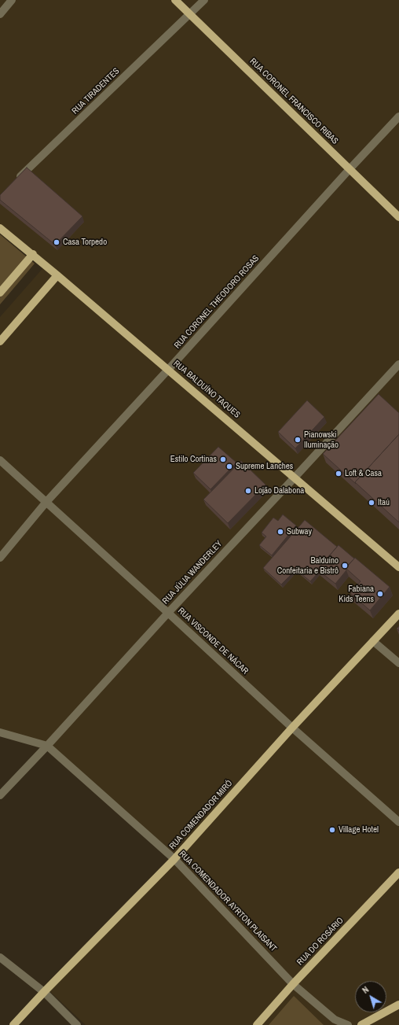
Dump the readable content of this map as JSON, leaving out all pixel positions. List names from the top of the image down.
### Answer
{
  "streets": {
    "main road": [
      "RUA CORONEL FRANCISCO RIBAS",
      "RUA BALDUÍNO TAQUES",
      "RUA COMENDADOR MIRÓ",
      "RUA DO ROSÁRIO"
    ],
    "street": [
      "RUA TIRADENTES",
      "RUA CORONEL THEODORO ROSAS",
      "RUA JÚLIA WANDERLEY",
      "RUA VISCONDE DE NÁCAR",
      "RUA COMENDADOR AYRTON PLAISANT"
    ]
  },
  "crossings": [
    ["RUA TIRADENTES", "RUA CORONEL FRANCISCO RIBAS"],
    ["RUA CORONEL FRANCISCO RIBAS", "RUA CORONEL THEODORO ROSAS"],
    ["RUA CORONEL THEODORO ROSAS", "RUA BALDUÍNO TAQUES"],
    ["RUA CORONEL THEODORO ROSAS", "RUA VISCONDE DE NÁCAR"],
    ["RUA BALDUÍNO TAQUES", "RUA JÚLIA WANDERLEY"],
    ["RUA JÚLIA WANDERLEY", "RUA VISCONDE DE NÁCAR"],
    ["RUA JÚLIA WANDERLEY", "RUA COMENDADOR AYRTON PLAISANT"],
    ["RUA VISCONDE DE NÁCAR", "RUA COMENDADOR MIRÓ"],
    ["RUA COMENDADOR MIRÓ", "RUA COMENDADOR AYRTON PLAISANT"],
    ["RUA COMENDADOR AYRTON PLAISANT", "RUA DO ROSÁRIO"]
  ],
  "places": [
    "Casa Torpedo",
    "Pianowski Iluminação",
    "Estilo Cortinas",
    "Supreme Lanches",
    "Loft & Casa",
    "Lojão Dalabona",
    "Itaú",
    "Subway",
    "Balduíno Confeitaria e Bistrô",
    "Fabiana Kids Teens",
    "Village Hotel"
  ],
  "north": "top left"
}
